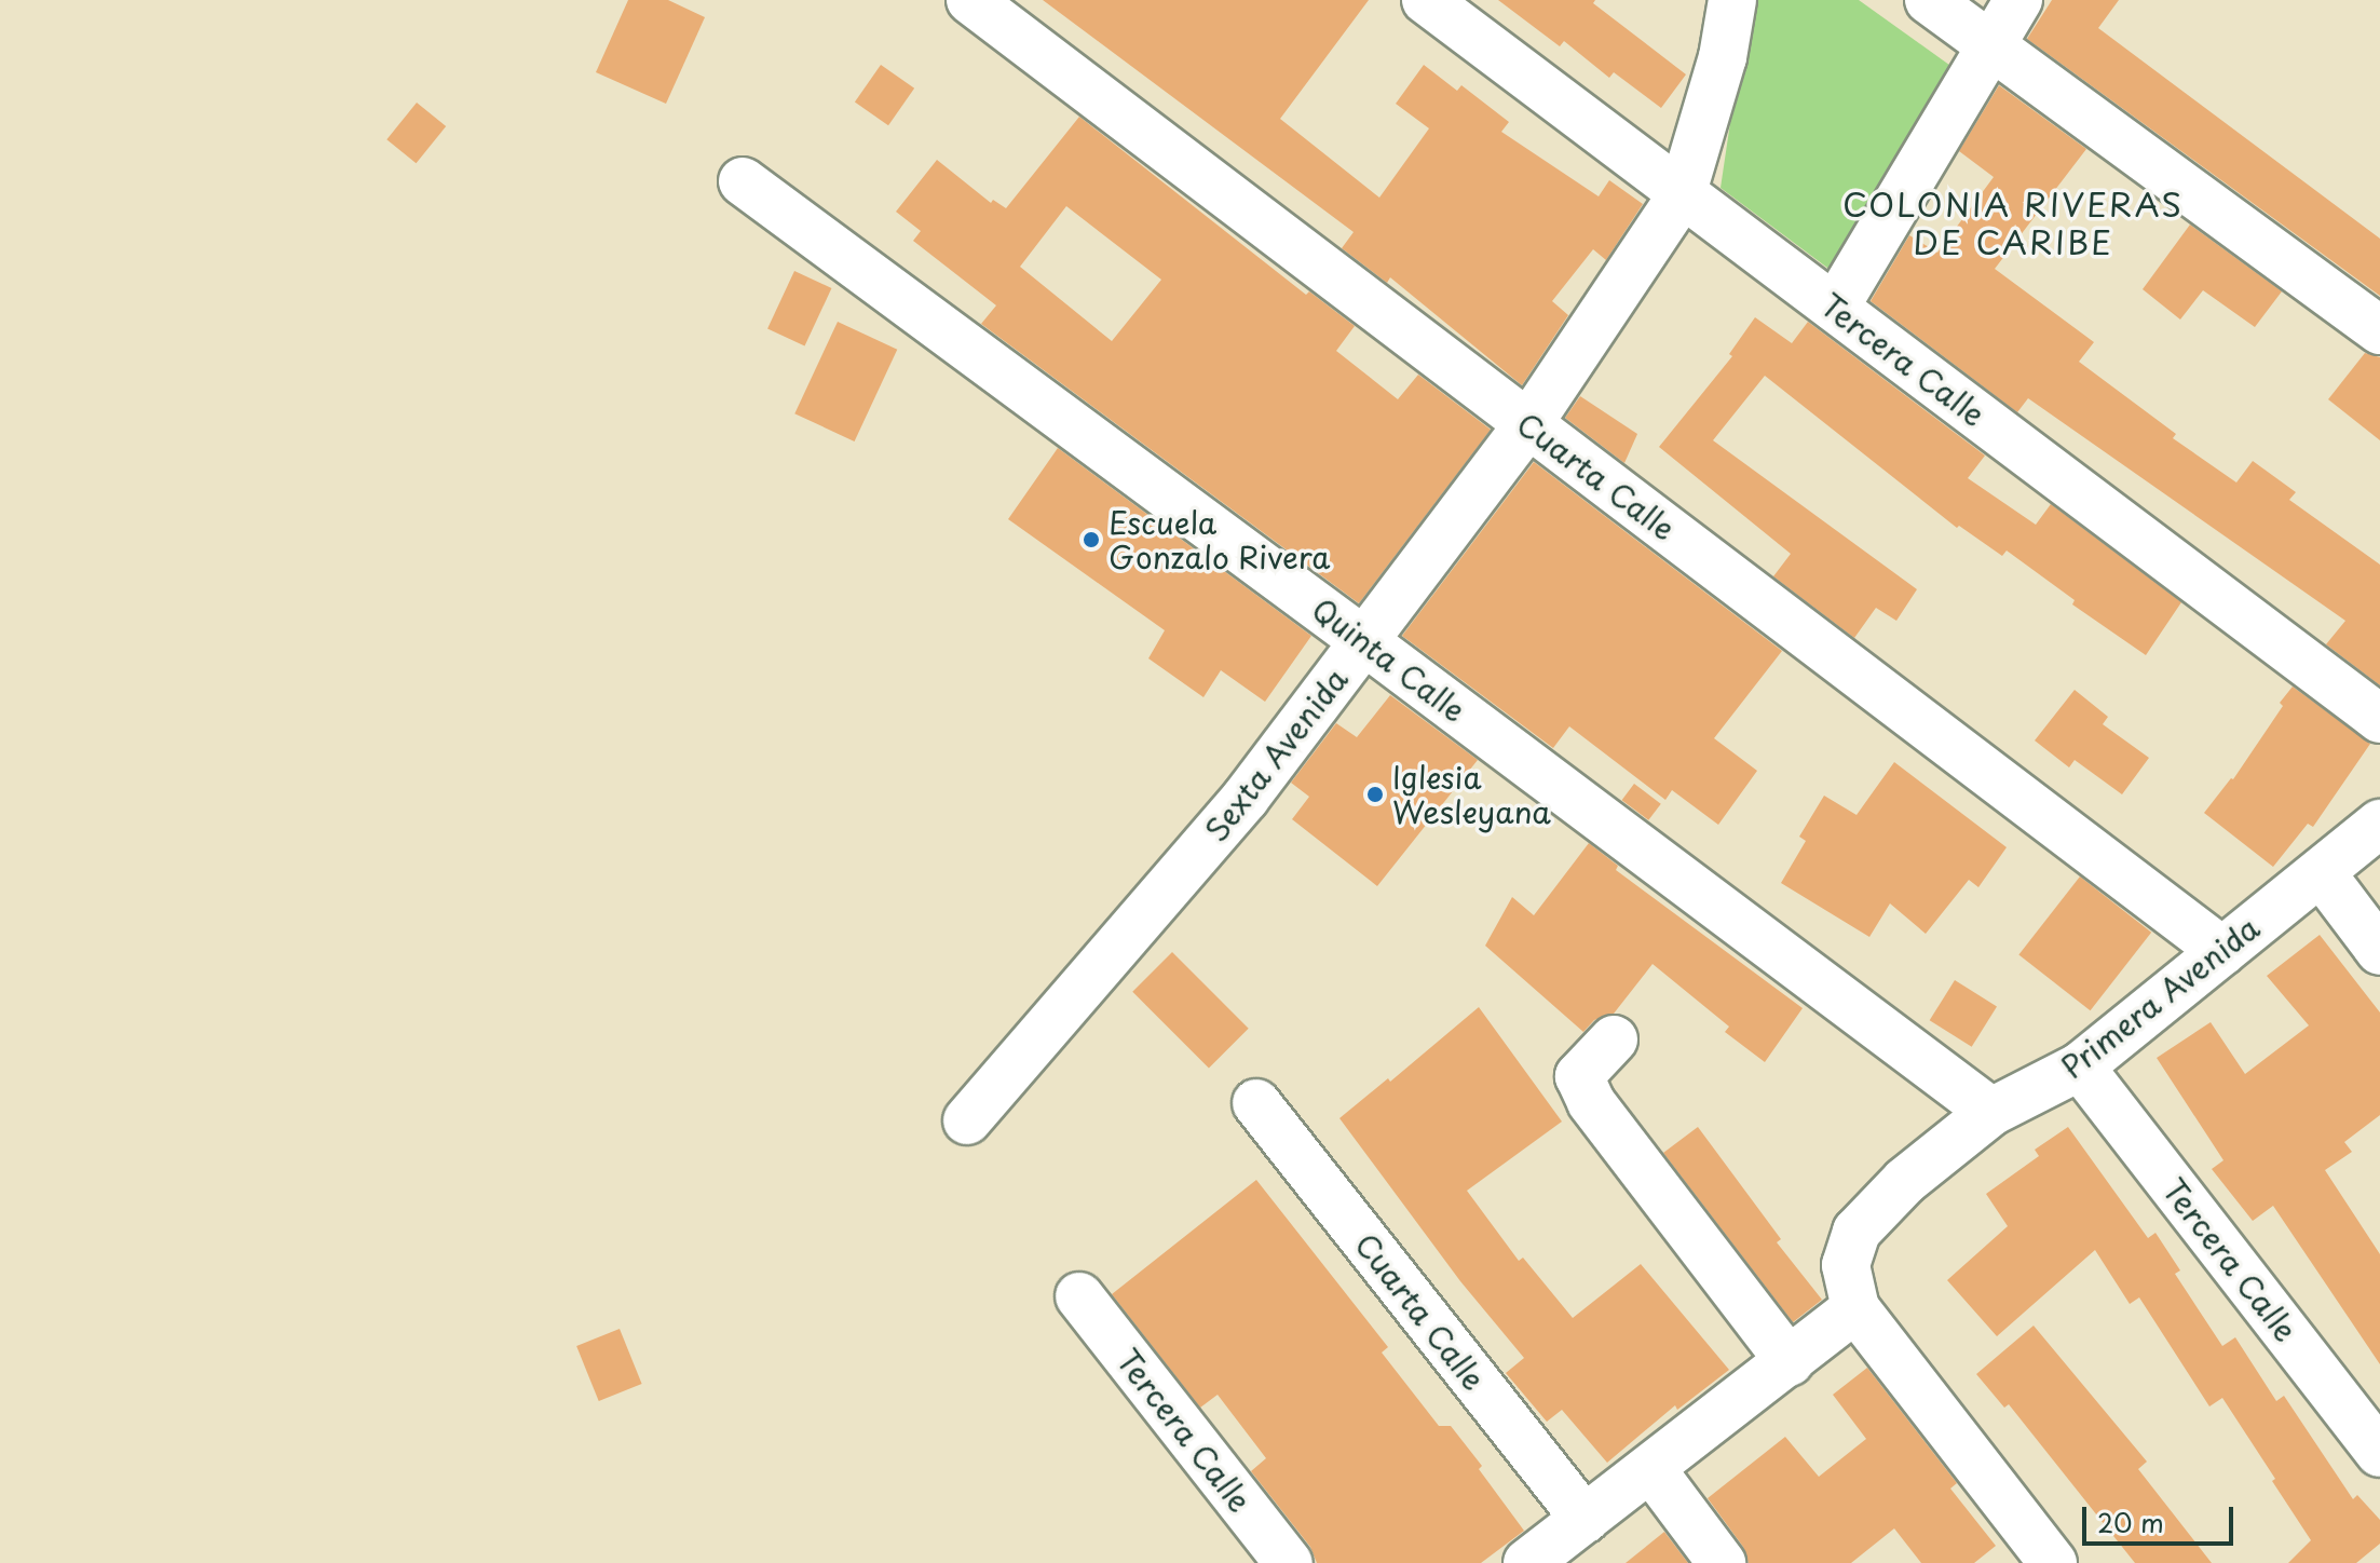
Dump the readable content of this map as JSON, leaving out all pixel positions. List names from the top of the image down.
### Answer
{
  "streets": {
    "street": [
      "Tercera Calle",
      "Cuarta Calle",
      "Quinta Calle",
      "Sexta Avenida",
      "Primera Avenida"
    ]
  },
  "crossings": [
    ["Tercera Calle", "Sexta Avenida"],
    ["Tercera Calle", "Primera Avenida"],
    ["Cuarta Calle", "Sexta Avenida"],
    ["Cuarta Calle", "Primera Avenida"],
    ["Quinta Calle", "Sexta Avenida"],
    ["Quinta Calle", "Primera Avenida"]
  ],
  "districts": ["COLONIA RIVERAS DE CARIBE"],
  "places": ["Escuela Gonzalo Rivera", "Iglesia Wesleyana"],
  "scale_bar": "20 m"
}
